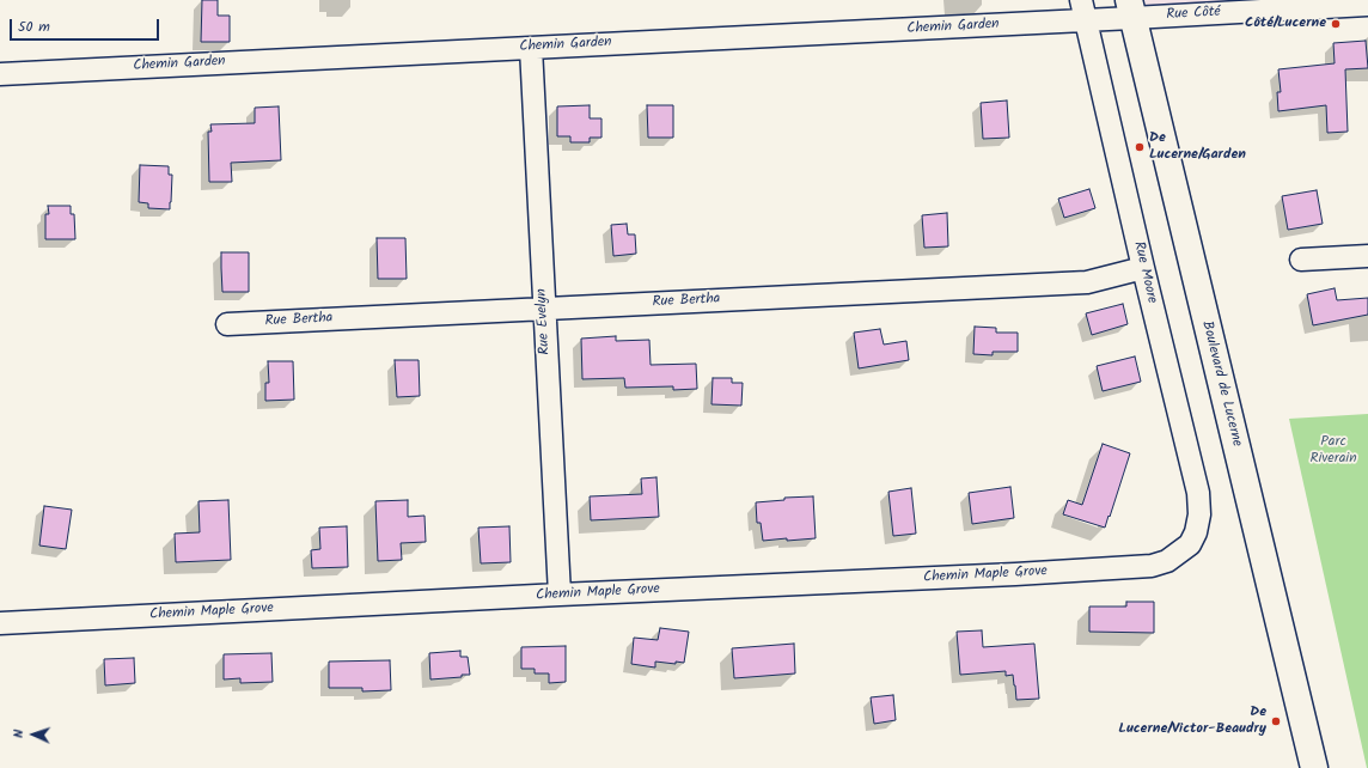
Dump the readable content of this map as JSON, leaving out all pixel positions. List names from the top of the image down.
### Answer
{
  "streets": {
    "main road": ["Boulevard de Lucerne"],
    "street": [
      "Rue Côté",
      "Chemin Garden",
      "Rue Moore",
      "Rue Bertha",
      "Rue Evelyn",
      "Chemin Maple Grove"
    ]
  },
  "crossings": [
    ["Rue Côté", "Chemin Garden"],
    ["Rue Côté", "Boulevard de Lucerne"],
    ["Chemin Garden", "Rue Moore"],
    ["Chemin Garden", "Rue Evelyn"],
    ["Chemin Garden", "Boulevard de Lucerne"],
    ["Rue Moore", "Rue Bertha"],
    ["Rue Moore", "Chemin Maple Grove"],
    ["Rue Bertha", "Rue Evelyn"],
    ["Rue Evelyn", "Chemin Maple Grove"]
  ],
  "parks": ["Parc Riverain"],
  "places": ["Côté/Lucerne", "De Lucerne/Garden", "De Lucerne/Victor-Beaudry"],
  "scale_bar": "50 m",
  "north": "left"
}
